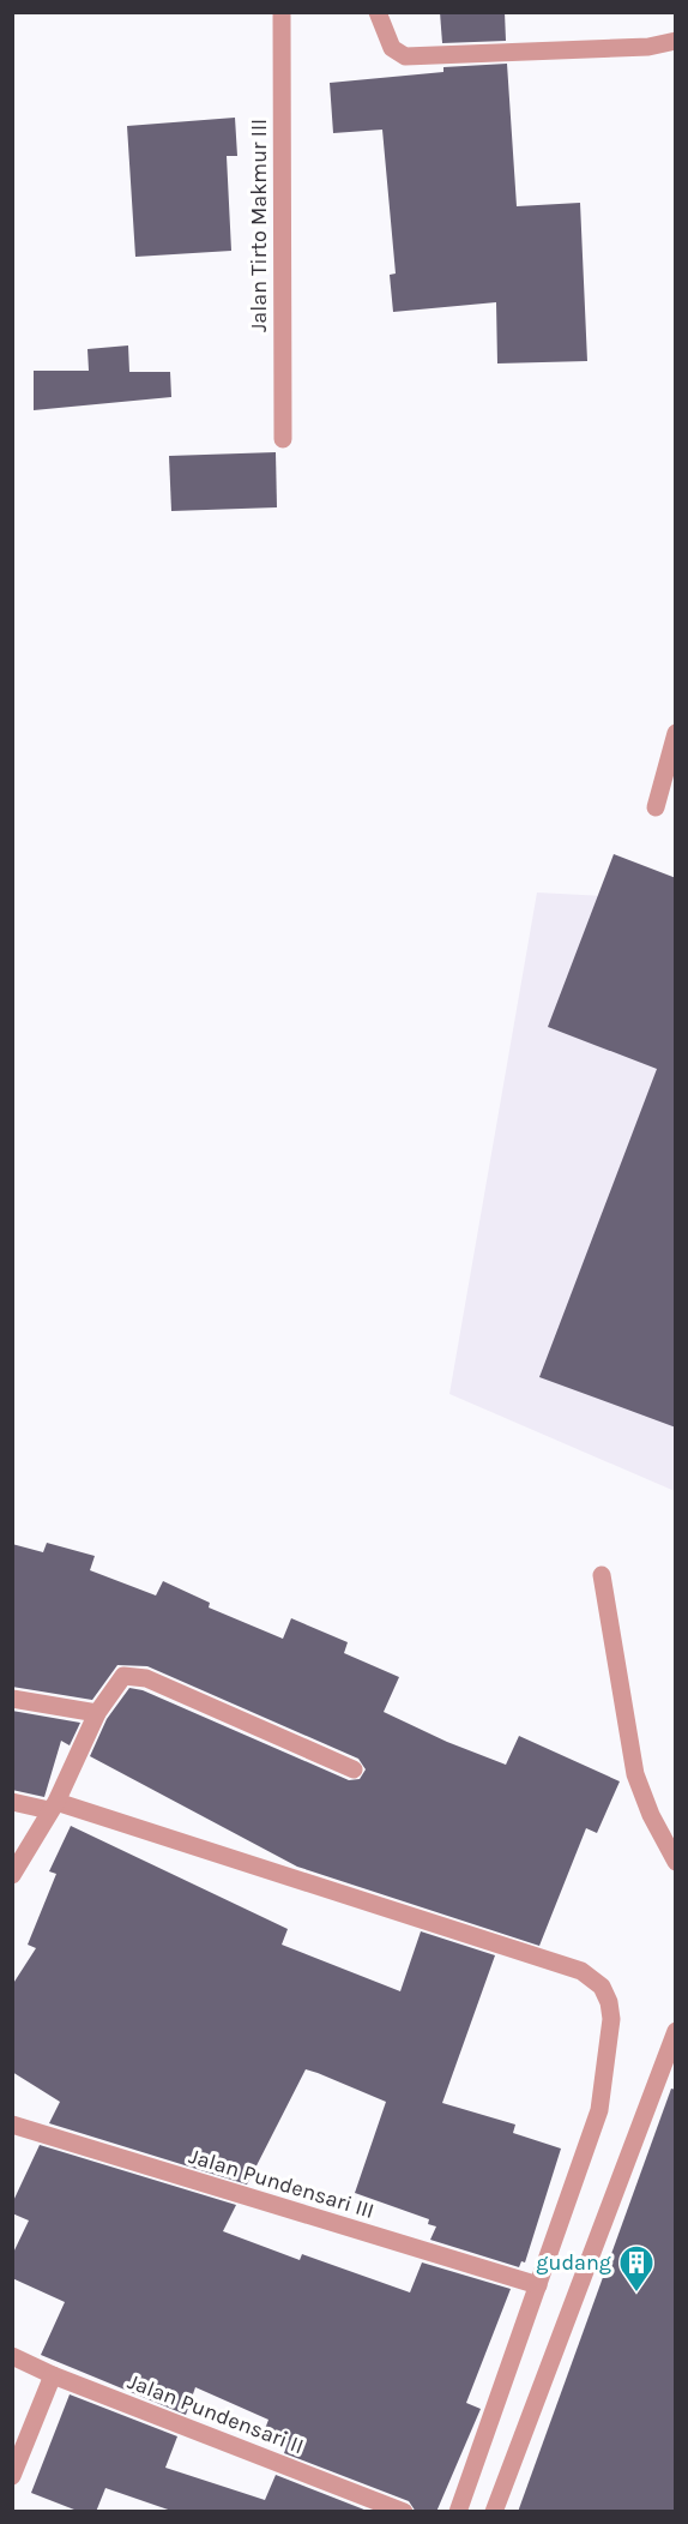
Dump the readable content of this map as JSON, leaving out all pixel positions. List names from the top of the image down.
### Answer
{
  "streets": {
    "street": ["Jalan Tirto Makmur III", "Jalan Pundensari III", "Jalan Pundensari II"]
  },
  "places": {
    "building": ["gudang"]
  }
}
